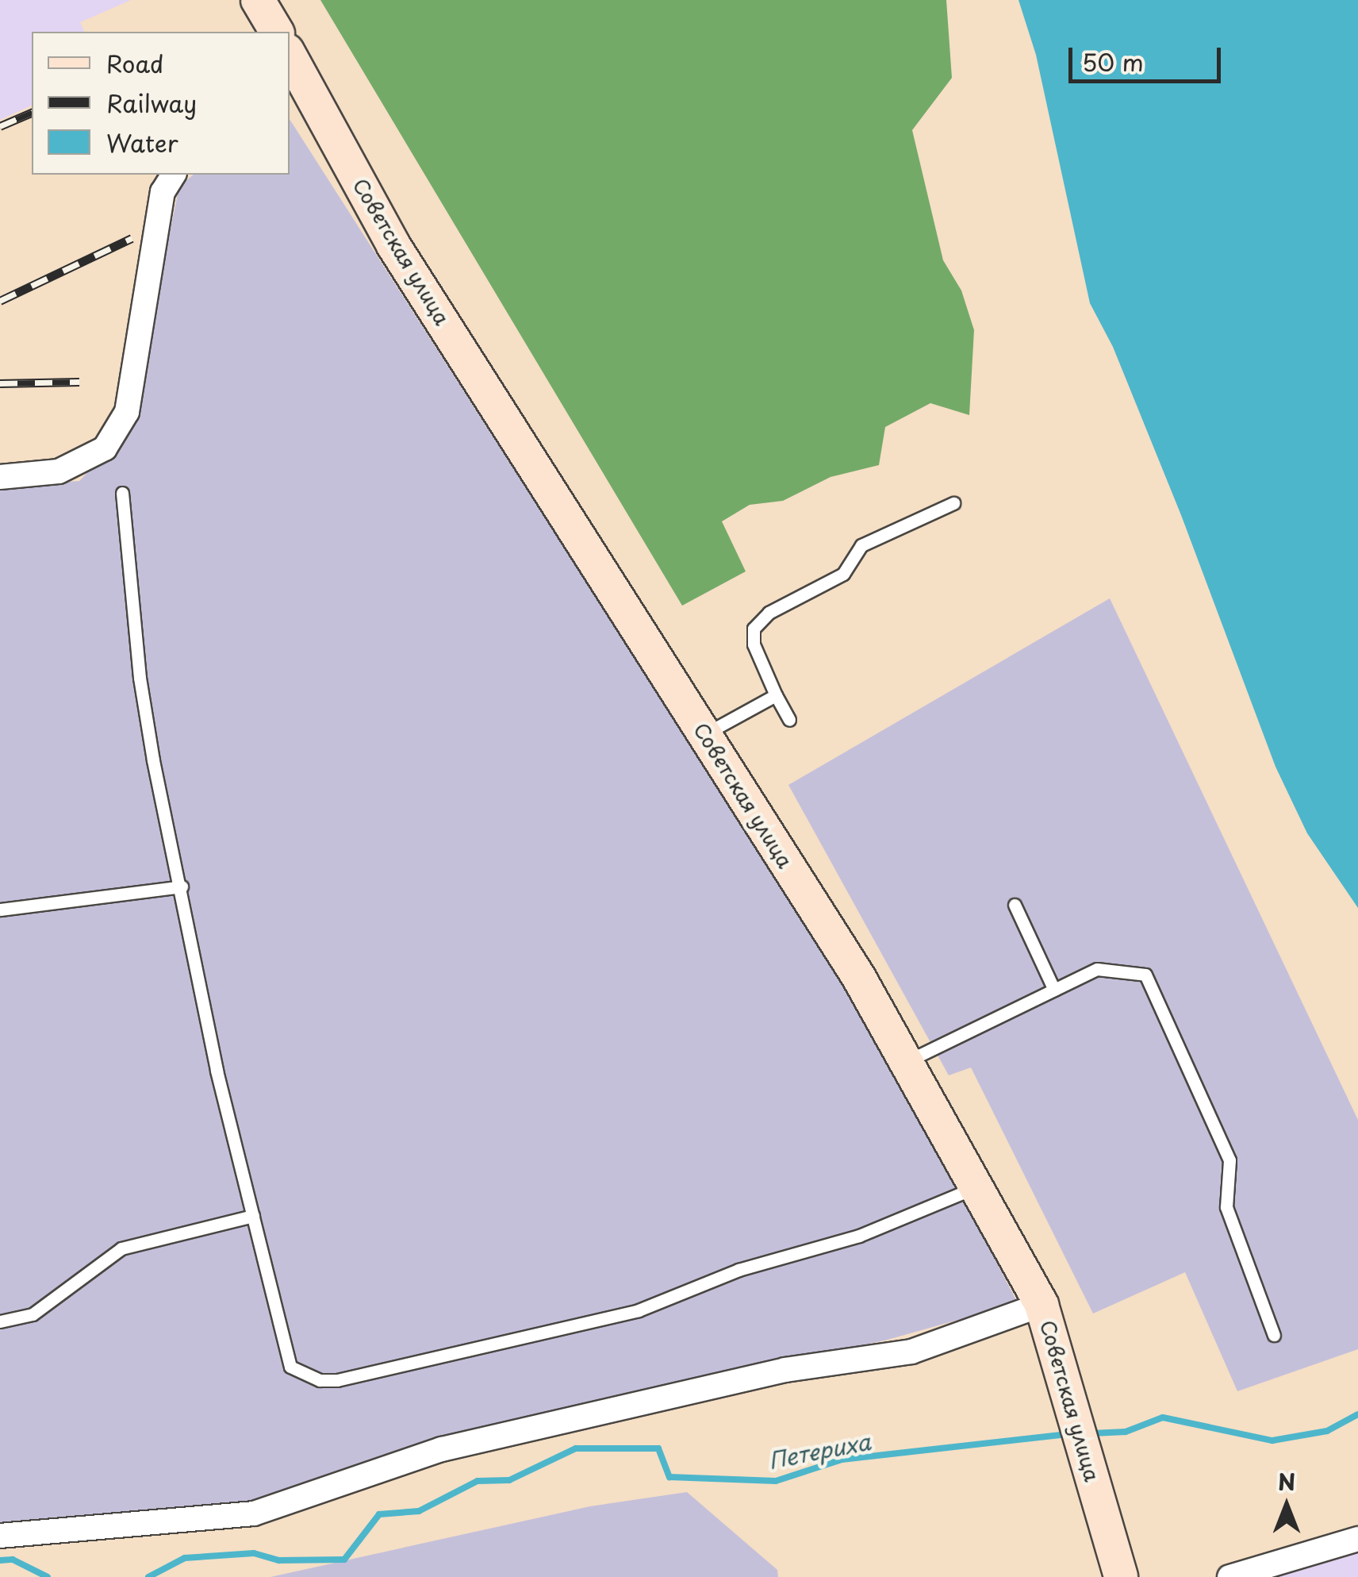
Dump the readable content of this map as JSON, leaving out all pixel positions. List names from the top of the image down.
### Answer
{
  "streets": {
    "main road": ["Советская улица"]
  },
  "water": ["Петериха"],
  "legend": ["Road", "Railway", "Water"],
  "scale_bar": "50 m",
  "north": "top"
}
